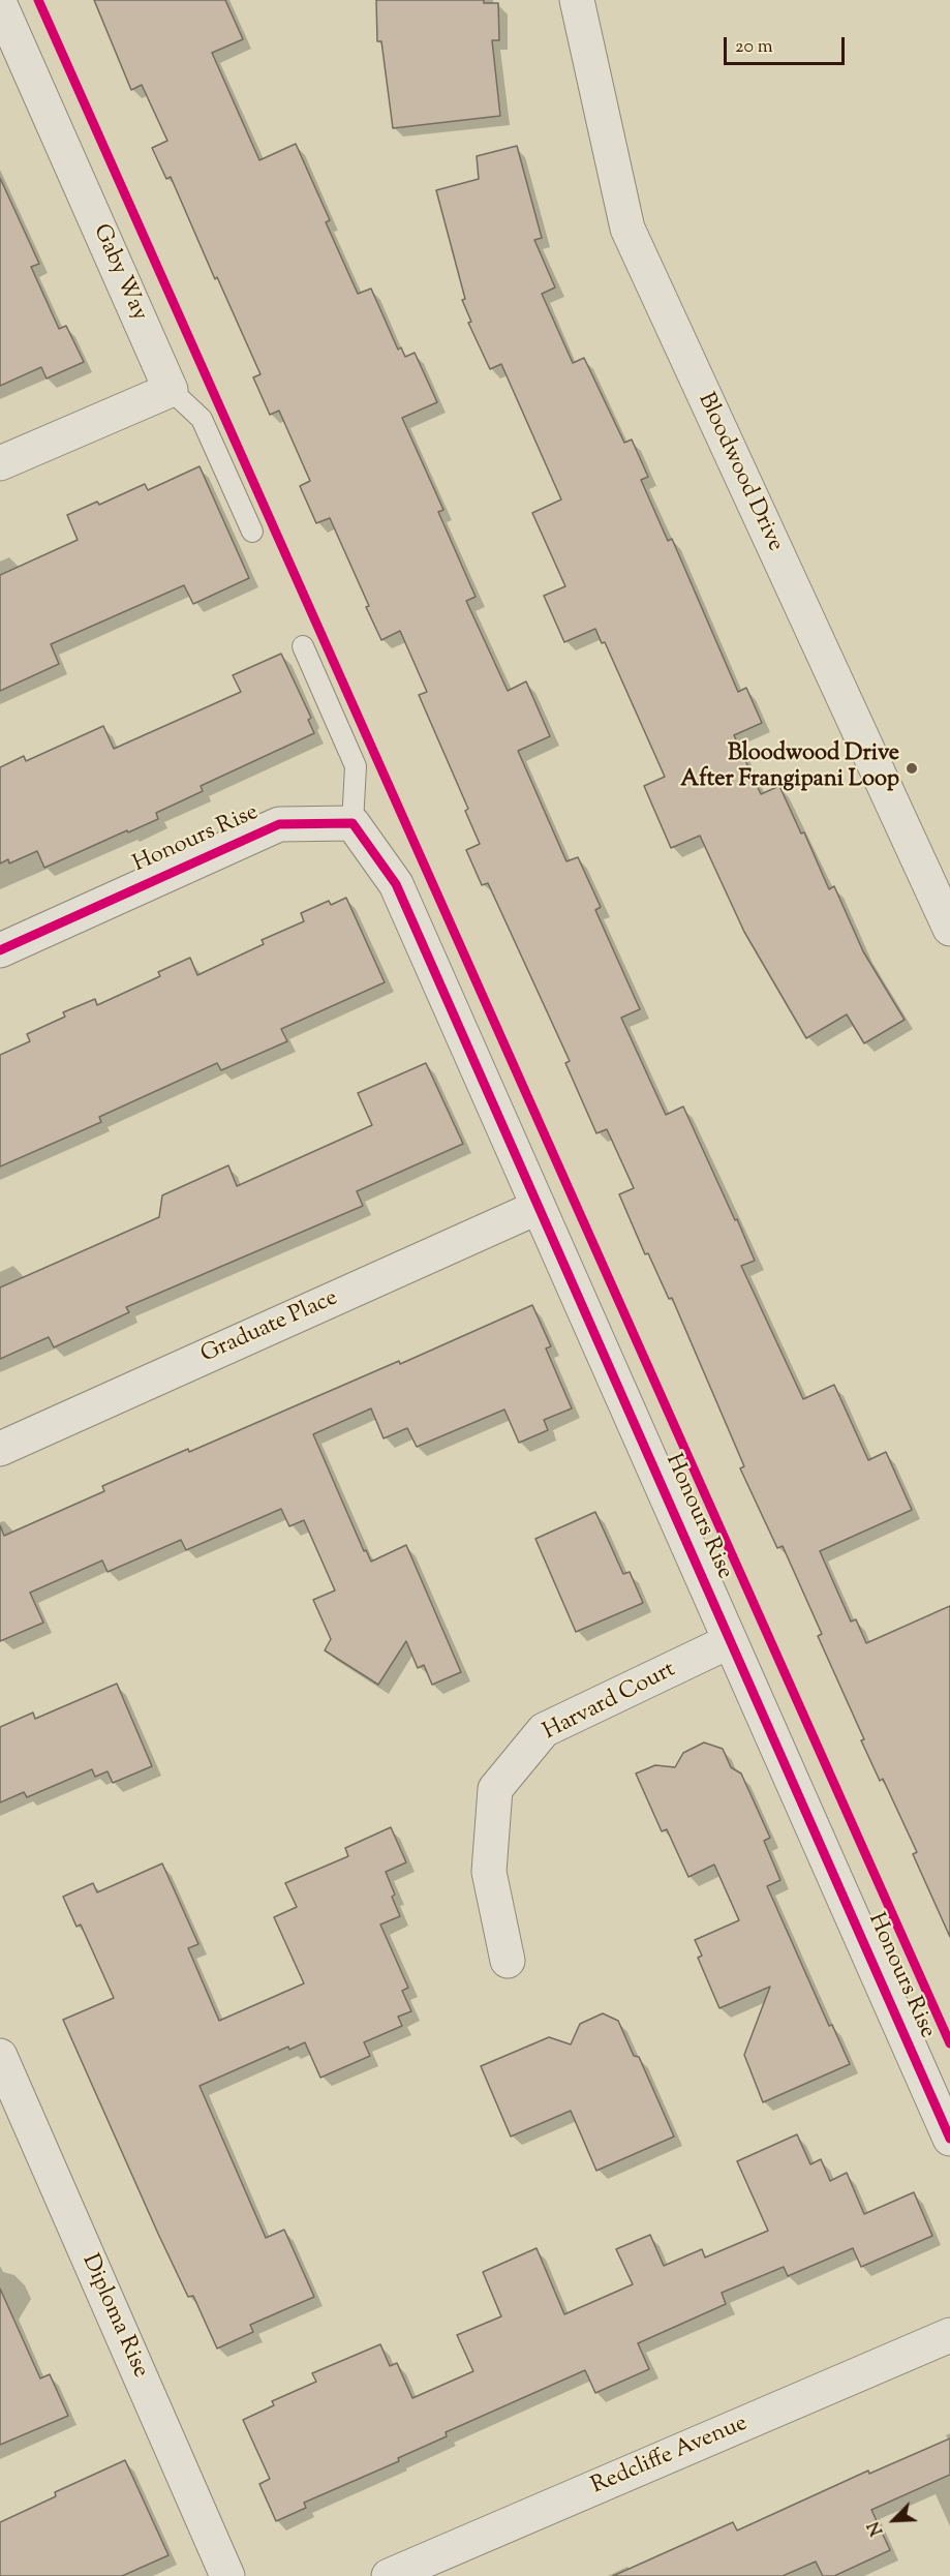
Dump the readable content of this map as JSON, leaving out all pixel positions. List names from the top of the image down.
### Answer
{
  "streets": {
    "street": [
      "Gaby Way",
      "Bloodwood Drive",
      "Honours Rise",
      "Graduate Place",
      "Harvard Court",
      "Diploma Rise",
      "Redcliffe Avenue"
    ]
  },
  "crossings": [
    ["Honours Rise", "Graduate Place"],
    ["Honours Rise", "Harvard Court"]
  ],
  "places": ["Bloodwood Drive After Frangipani Loop"],
  "scale_bar": "20 m",
  "north": "bottom left"
}
